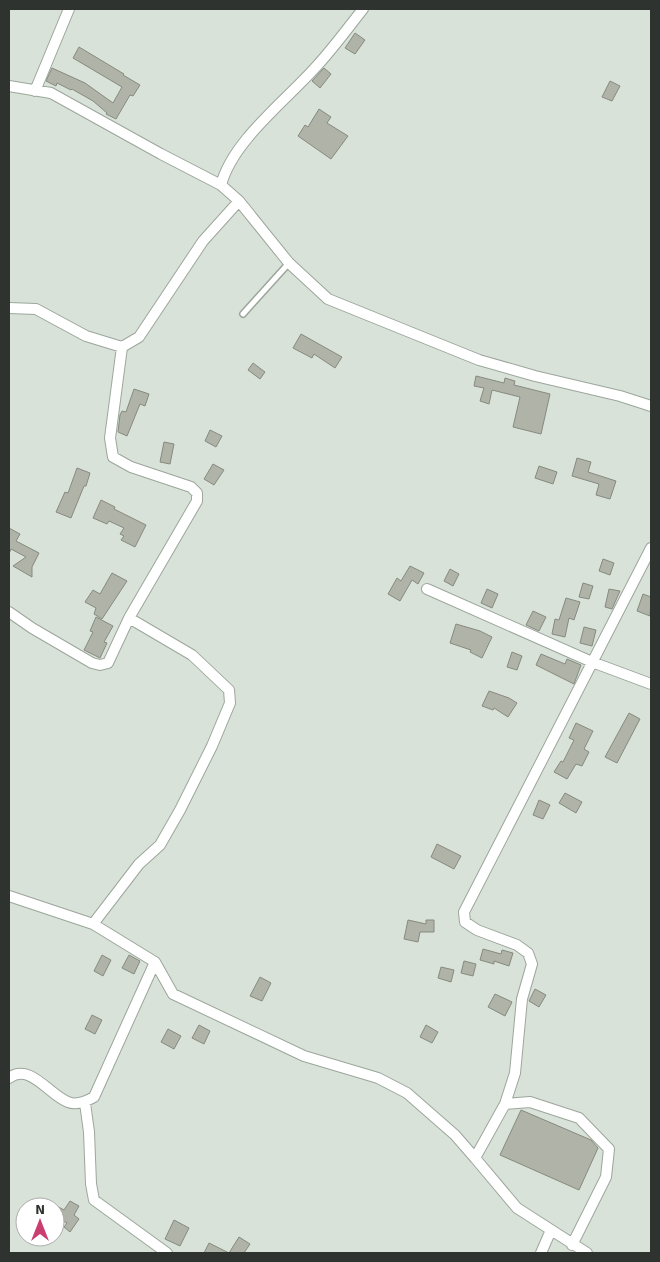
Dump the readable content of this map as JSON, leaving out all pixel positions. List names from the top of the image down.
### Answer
{
  "north": "top"
}
